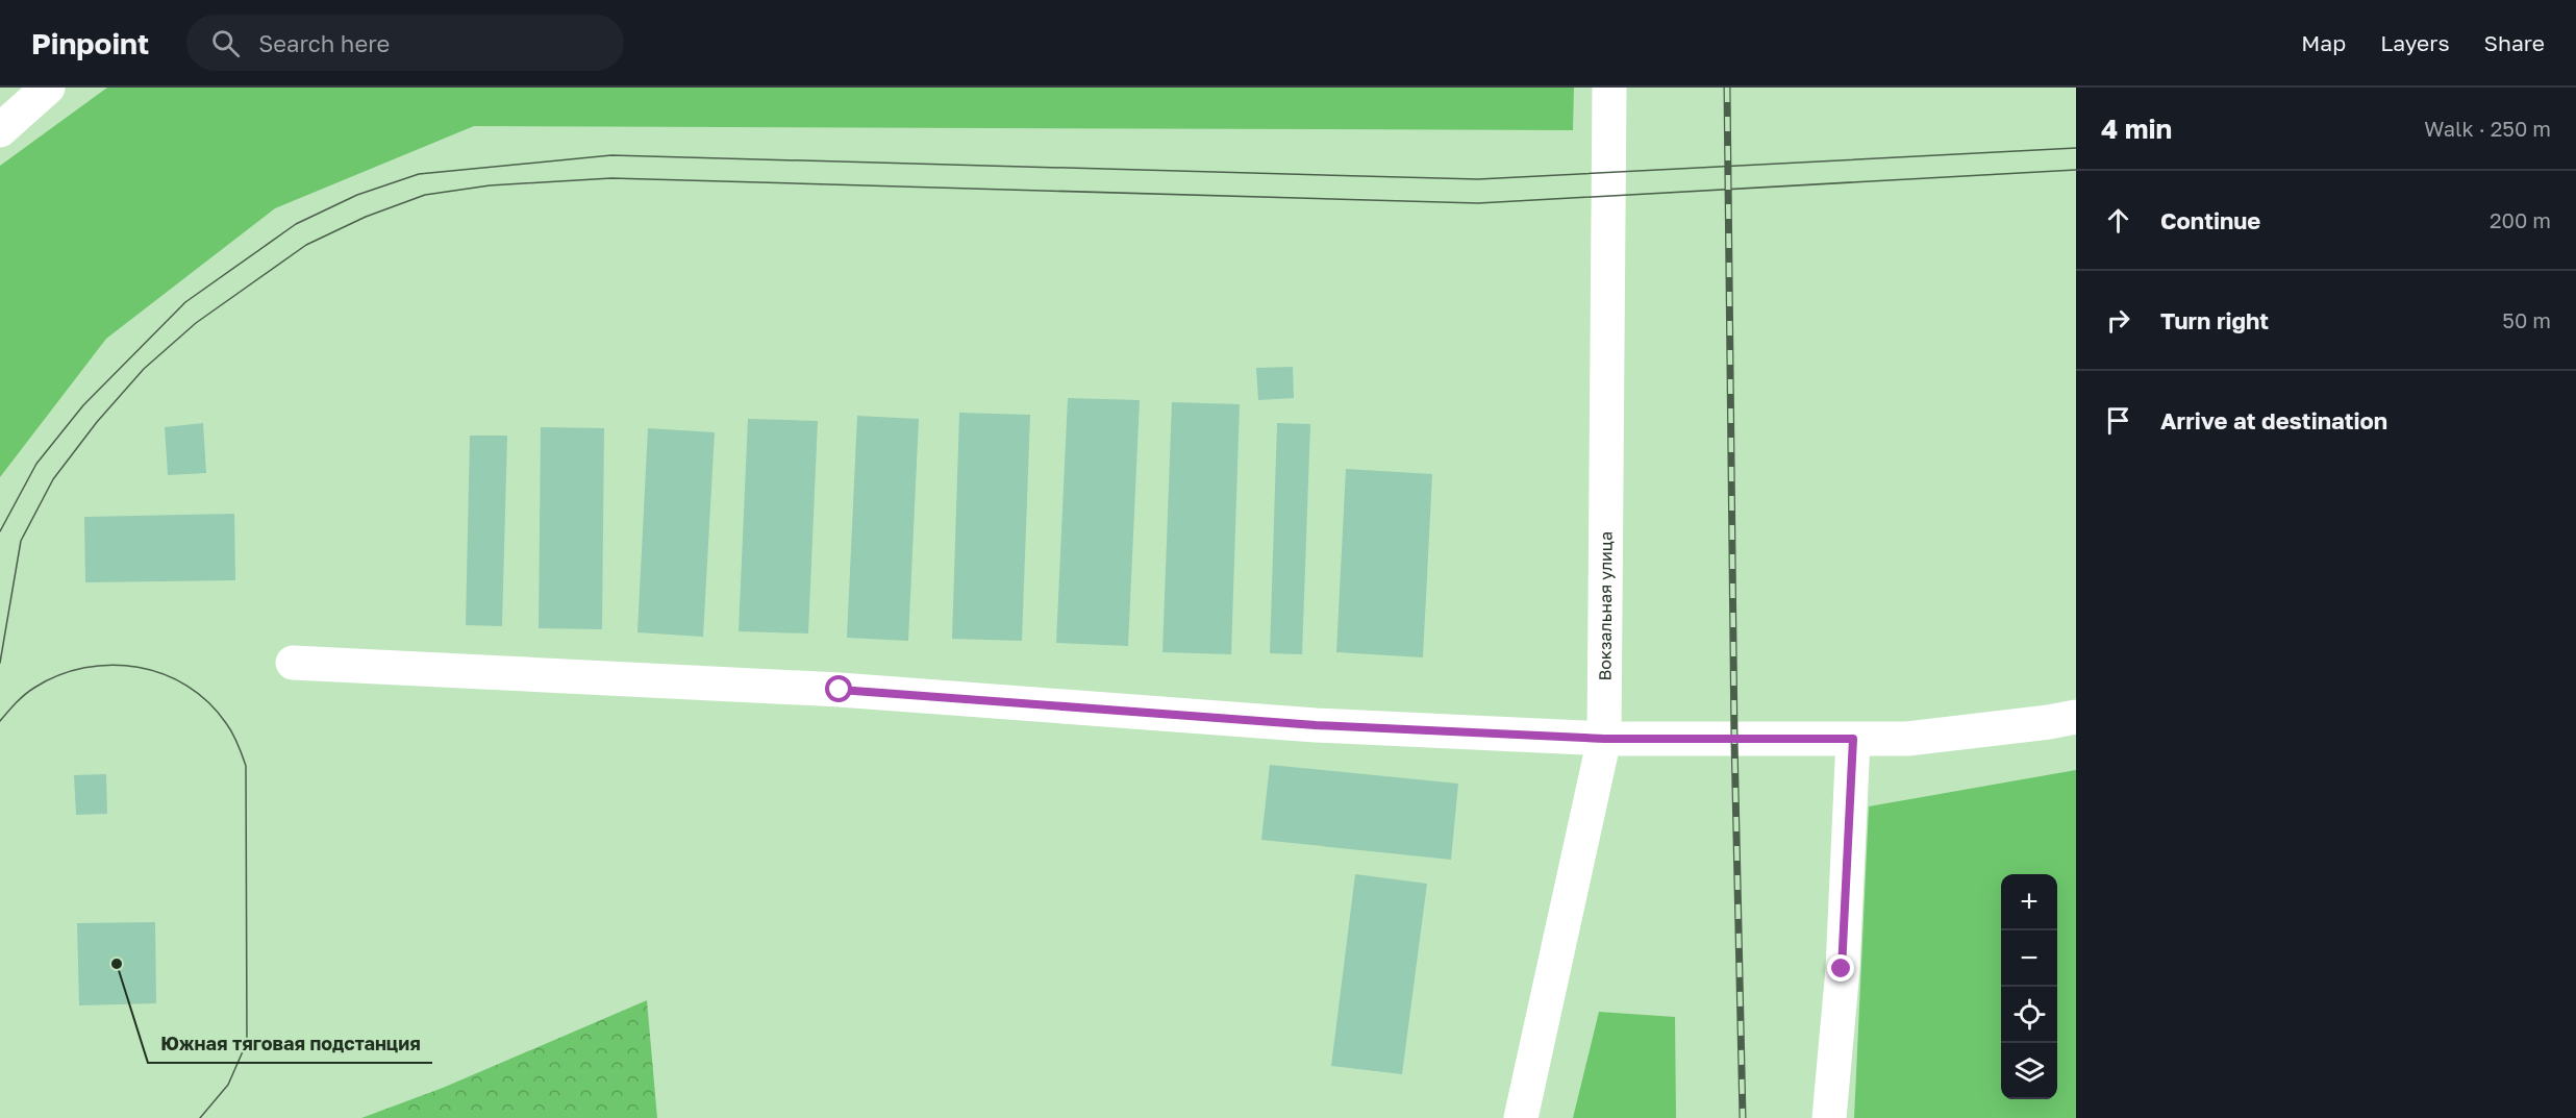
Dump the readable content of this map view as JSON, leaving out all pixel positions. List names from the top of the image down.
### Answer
{
  "streets": {
    "main road": ["Вокзальная улица"]
  },
  "places": ["Южная тяговая подстанция"],
  "page": {
    "header": "Pinpoint",
    "search": "Search here",
    "nav": ["Map", "Layers", "Share"],
    "heading": ["4 min", "Walk · 250 m"],
    "list": [
      ["Continue", "200 m"],
      ["Turn right", "50 m"],
      "Arrive at destination"
    ],
    "map_buttons": ["+", "−"]
  }
}
